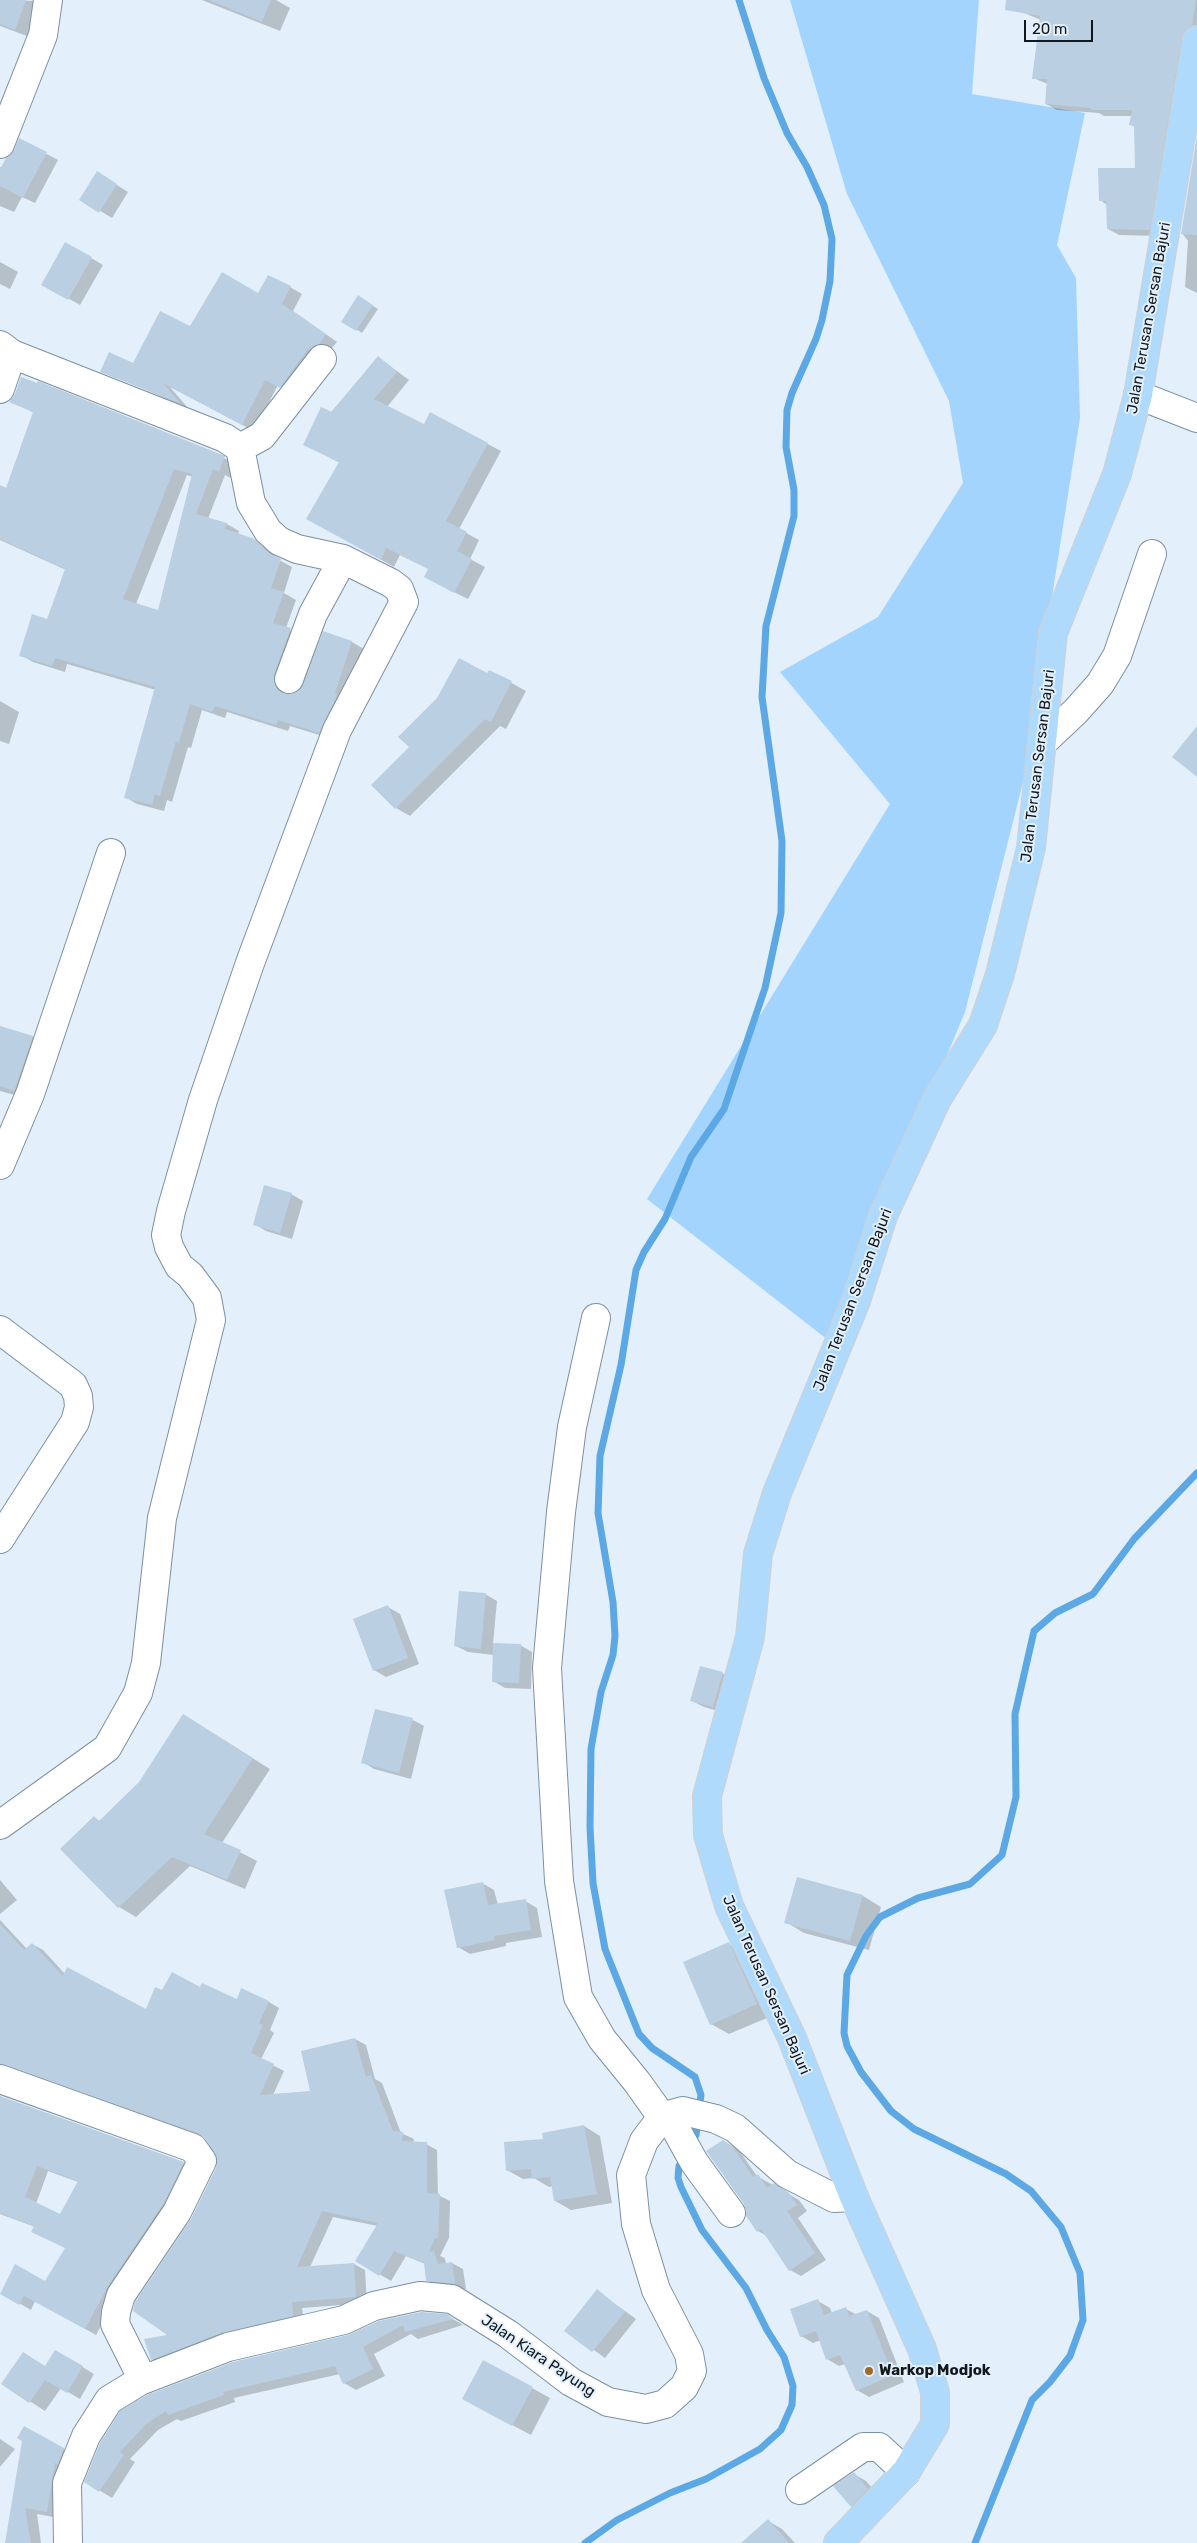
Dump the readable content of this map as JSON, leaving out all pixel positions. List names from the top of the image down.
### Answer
{
  "streets": {
    "main road": ["Jalan Terusan Sersan Bajuri"],
    "street": ["Jalan Kiara Payung"]
  },
  "places": ["Warkop Modjok"],
  "scale_bar": "20 m"
}
